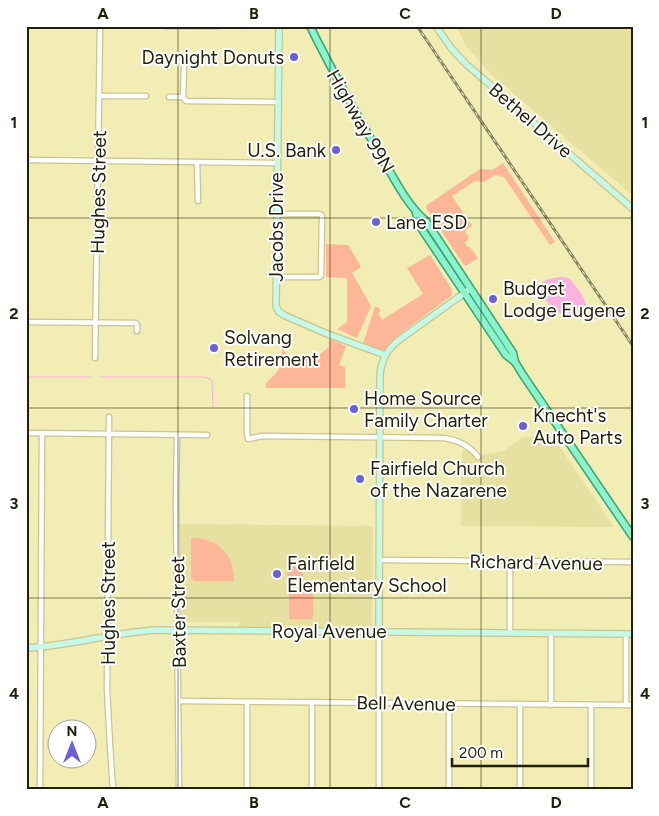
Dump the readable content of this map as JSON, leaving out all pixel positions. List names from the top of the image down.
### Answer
{
  "streets": {
    "main road": ["Highway 99N"],
    "street": [
      "Bethel Drive",
      "Hughes Street",
      "Jacobs Drive",
      "Richard Avenue",
      "Baxter Street",
      "Royal Avenue",
      "Bell Avenue"
    ]
  },
  "crossings": [
    ["Hughes Street", "Royal Avenue"],
    ["Baxter Street", "Royal Avenue"],
    ["Baxter Street", "Bell Avenue"]
  ],
  "places": [
    "Daynight Donuts",
    "U.S. Bank",
    "Lane ESD",
    "Budget Lodge Eugene",
    "Solvang Retirement",
    "Home Source Family Charter",
    "Knecht's Auto Parts",
    "Fairfield Church of the Nazarene",
    "Fairfield Elementary School"
  ],
  "scale_bar": "200 m",
  "north": "top",
  "grid": {
    "columns": [
      "A",
      "B",
      "C",
      "D"
    ],
    "rows": [
      "1",
      "2",
      "3",
      "4"
    ]
  }
}
